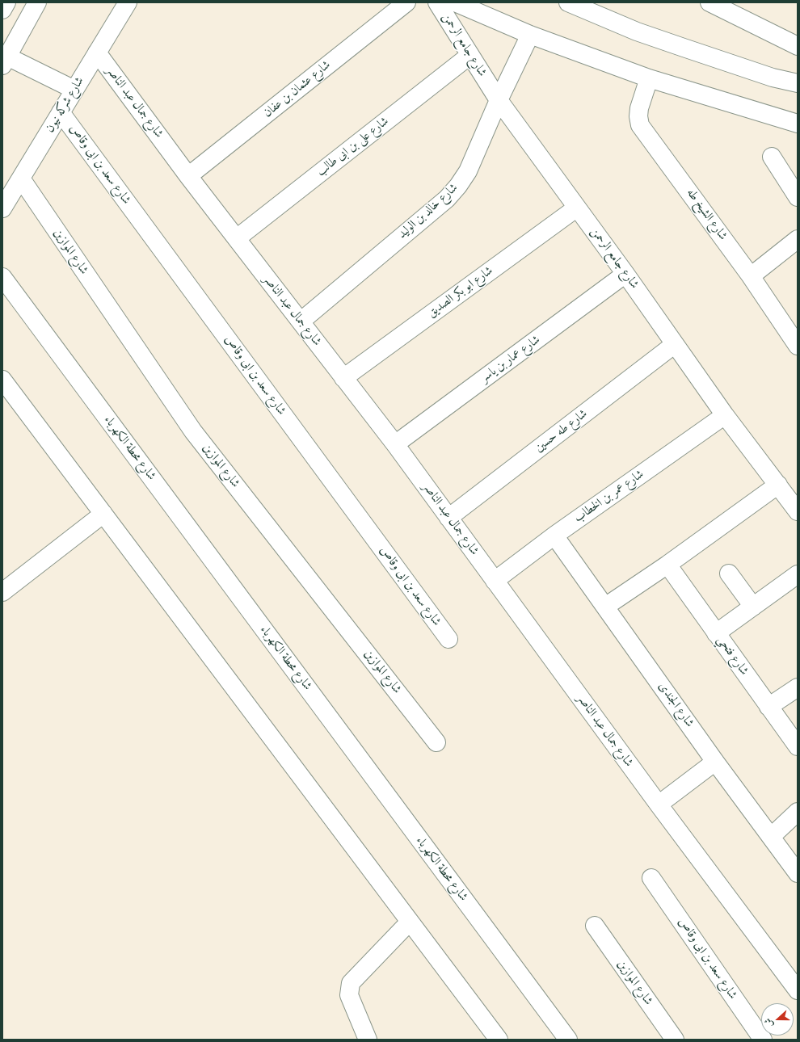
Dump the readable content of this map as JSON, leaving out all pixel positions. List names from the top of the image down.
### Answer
{
  "streets": {
    "main road": [
      "شارع جامع الرحمن",
      "شارع عثمان بن عفان",
      "شارع جمال عبد الناصر",
      "شارع شركه نيون",
      "شارع على بن ابى طالب",
      "شارع سعد بن ابى وقاص",
      "شارع خالد بن الوليد",
      "شارع الشيخ طه",
      "شارع الموازين",
      "شارع ابو بكر الصديق",
      "شارع عمار بن ياسر",
      "شارع طه حسين",
      "شارع محطة الكهرباء",
      "شارع عمر بن الخطاب",
      "شارع فتحي",
      "شارع الجندى"
    ]
  },
  "crossings": [
    ["شارع جامع الرحمن", "شارع على بن ابى طالب"],
    ["شارع جامع الرحمن", "شارع خالد بن الوليد"],
    ["شارع جامع الرحمن", "شارع ابو بكر الصديق"],
    ["شارع جامع الرحمن", "شارع عمار بن ياسر"],
    ["شارع جامع الرحمن", "شارع طه حسين"],
    ["شارع جامع الرحمن", "شارع عمر بن الخطاب"],
    ["شارع عثمان بن عفان", "شارع جمال عبد الناصر"],
    ["شارع جمال عبد الناصر", "شارع شركه نيون"],
    ["شارع جمال عبد الناصر", "شارع على بن ابى طالب"],
    ["شارع جمال عبد الناصر", "شارع خالد بن الوليد"],
    ["شارع جمال عبد الناصر", "شارع ابو بكر الصديق"],
    ["شارع جمال عبد الناصر", "شارع عمار بن ياسر"],
    ["شارع جمال عبد الناصر", "شارع طه حسين"],
    ["شارع جمال عبد الناصر", "شارع عمر بن الخطاب"],
    ["شارع شركه نيون", "شارع سعد بن ابى وقاص"],
    ["شارع شركه نيون", "شارع الموازين"],
    ["شارع عمر بن الخطاب", "شارع الجندى"]
  ],
  "north": "left"
}
